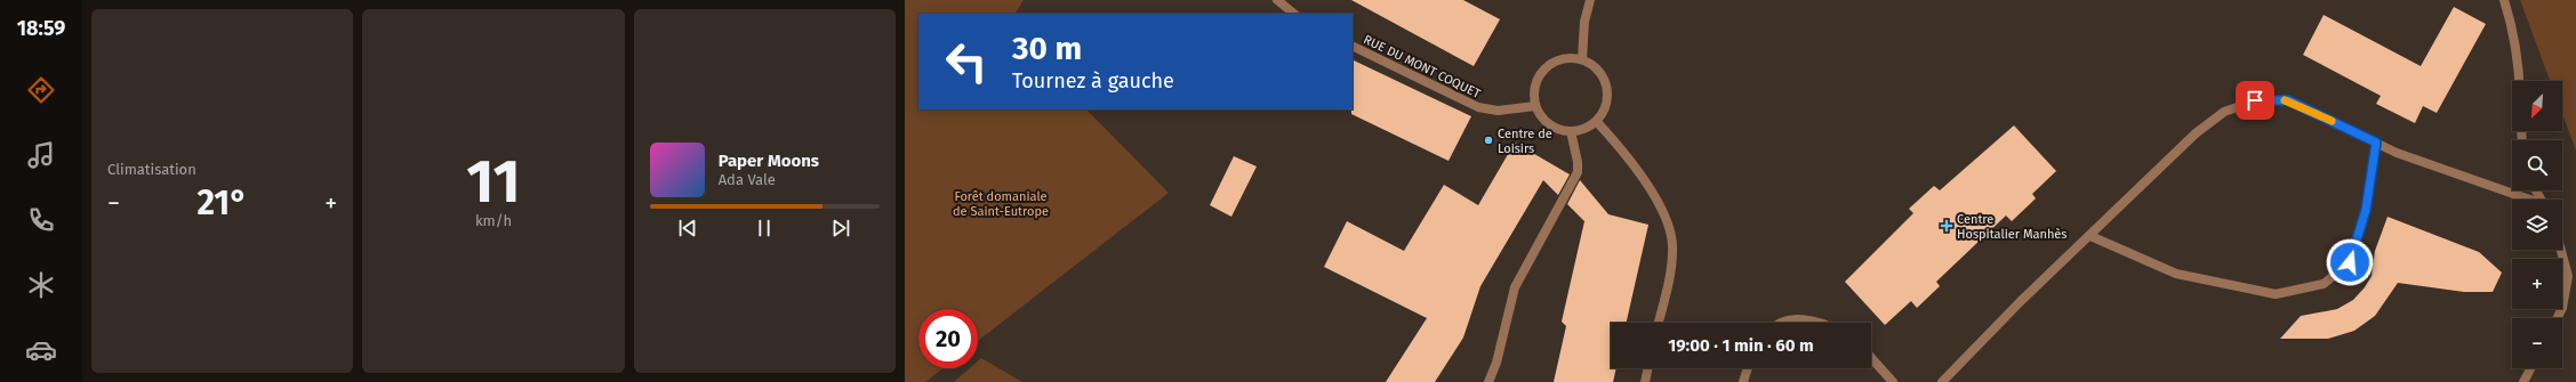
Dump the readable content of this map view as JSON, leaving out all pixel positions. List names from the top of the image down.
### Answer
{
  "streets": {
    "street": ["RUE DU MONT COQUET"]
  },
  "parks": ["Forêt domaniale de Saint-Eutrope"],
  "places": {
    "other": ["Centre de Loisirs"],
    "health": ["Centre Hospitalier Manhès"]
  },
  "north": "bottom left",
  "page": {
    "tabs": "18:59",
    "tile": [
      "Climatisation",
      ["11", "km/h"]
    ],
    "turn": ["30 m", "Tournez à gauche"],
    "map_buttons": ["+", "−"],
    "song": ["Paper Moons", "Ada Vale"],
    "heat": ["−", "21°", "+"],
    "limit": "20",
    "trip": "19:00 · 1 min · 60 m"
  }
}
